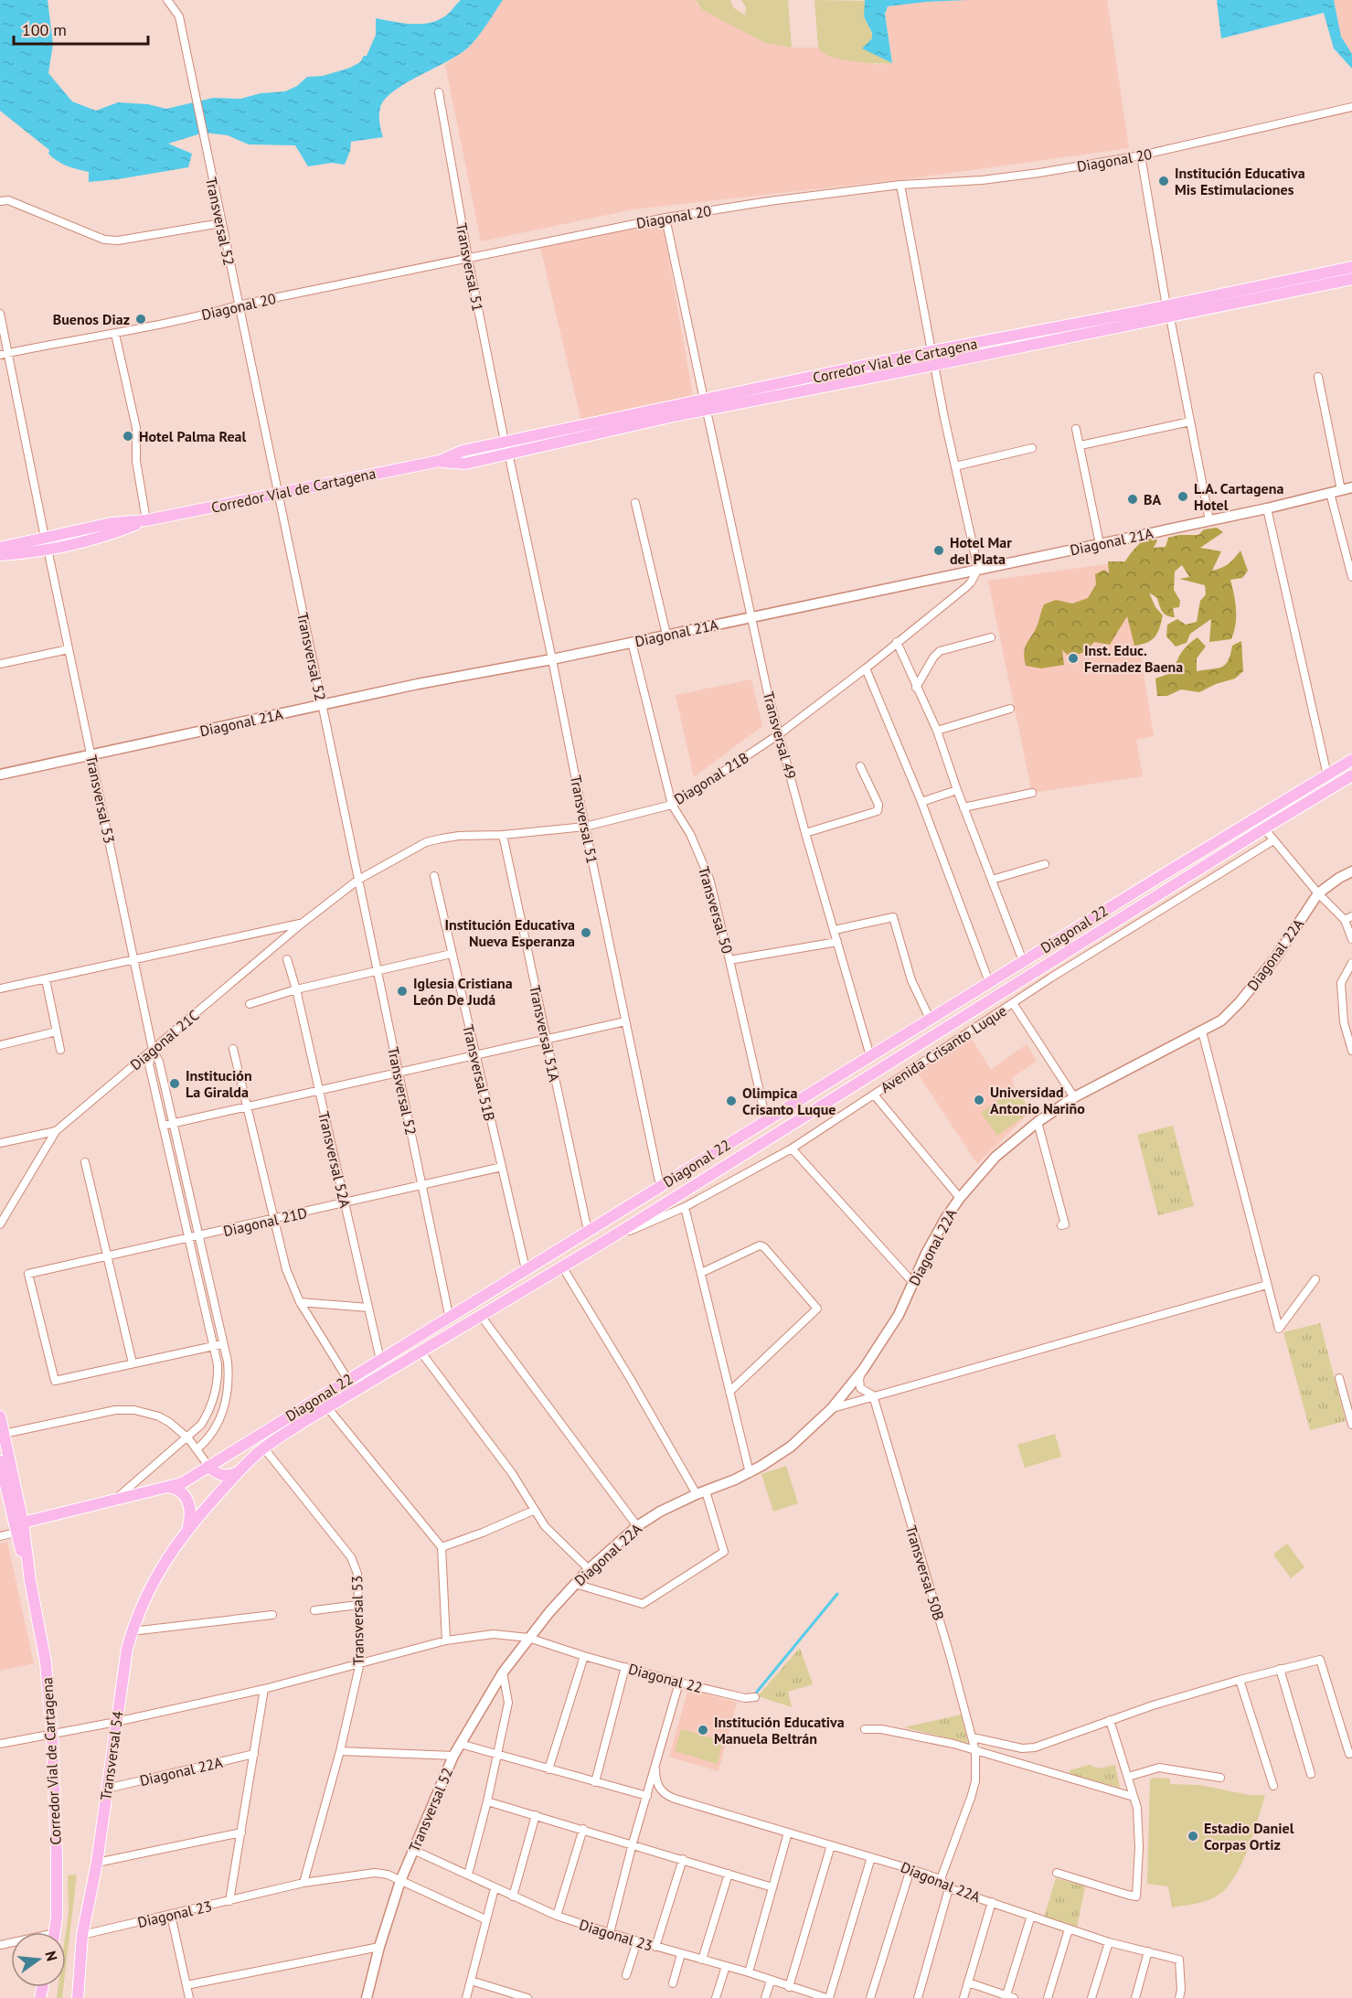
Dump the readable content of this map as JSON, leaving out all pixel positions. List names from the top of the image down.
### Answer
{
  "streets": {
    "main road": ["Corredor Vial de Cartagena", "Diagonal 22", "Transversal 54"],
    "street": [
      "Diagonal 20",
      "Transversal 52",
      "Transversal 51",
      "Diagonal 21A",
      "Transversal 49",
      "Diagonal 21B",
      "Transversal 53",
      "Transversal 50",
      "Diagonal 22A",
      "Transversal 51A",
      "Diagonal 21C",
      "Avenida Crisanto Luque",
      "Transversal 51B",
      "Transversal 52A",
      "Diagonal 21D",
      "Transversal 50B",
      "Diagonal 23"
    ]
  },
  "crossings": [
    ["Diagonal 20", "Transversal 52"],
    ["Diagonal 20", "Transversal 51"],
    ["Diagonal 20", "Transversal 49"],
    ["Diagonal 20", "Transversal 53"],
    ["Transversal 52", "Corredor Vial de Cartagena"],
    ["Transversal 52", "Diagonal 21A"],
    ["Transversal 52", "Diagonal 21B"],
    ["Transversal 52", "Diagonal 22"],
    ["Transversal 52", "Diagonal 22A"],
    ["Transversal 52", "Diagonal 21C"],
    ["Transversal 52", "Diagonal 21D"],
    ["Transversal 52", "Diagonal 23"],
    ["Transversal 51", "Corredor Vial de Cartagena"],
    ["Transversal 51", "Diagonal 21A"],
    ["Transversal 51", "Diagonal 21B"],
    ["Transversal 51", "Diagonal 22"],
    ["Corredor Vial de Cartagena", "Transversal 49"],
    ["Corredor Vial de Cartagena", "Transversal 53"],
    ["Corredor Vial de Cartagena", "Diagonal 22"],
    ["Diagonal 21A", "Transversal 49"],
    ["Diagonal 21A", "Diagonal 21B"],
    ["Diagonal 21A", "Transversal 53"],
    ["Diagonal 21A", "Transversal 50"],
    ["Transversal 49", "Diagonal 21B"],
    ["Transversal 49", "Diagonal 22"],
    ["Diagonal 21B", "Transversal 50"],
    ["Diagonal 21B", "Transversal 51A"],
    ["Diagonal 21B", "Diagonal 21C"],
    ["Transversal 53", "Diagonal 22"],
    ["Transversal 53", "Diagonal 21C"],
    ["Transversal 53", "Diagonal 21D"],
    ["Transversal 53", "Diagonal 23"],
    ["Transversal 50", "Diagonal 22"],
    ["Diagonal 22", "Diagonal 22A"],
    ["Diagonal 22", "Transversal 51A"],
    ["Diagonal 22", "Avenida Crisanto Luque"],
    ["Diagonal 22", "Transversal 51B"],
    ["Diagonal 22", "Transversal 52A"],
    ["Diagonal 22", "Transversal 54"],
    ["Diagonal 22A", "Transversal 50B"],
    ["Diagonal 22A", "Transversal 54"],
    ["Transversal 51B", "Diagonal 21D"],
    ["Transversal 52A", "Diagonal 21D"],
    ["Transversal 54", "Diagonal 23"]
  ],
  "places": [
    "Institución Educativa Mis Estimulaciones",
    "Buenos Diaz",
    "Hotel Palma Real",
    "L.A. Cartagena Hotel",
    "BA",
    "Hotel Mar del Plata",
    "Inst. Educ. Fernadez Baena",
    "Institución Educativa Nueva Esperanza",
    "Iglesia Cristiana León De Judá",
    "Institución La Giralda",
    "Universidad Antonio Nariño",
    "Olimpica Crisanto Luque",
    "Institución Educativa Manuela Beltrán",
    "Estadio Daniel Corpas Ortiz"
  ],
  "scale_bar": "100 m",
  "north": "right"
}
